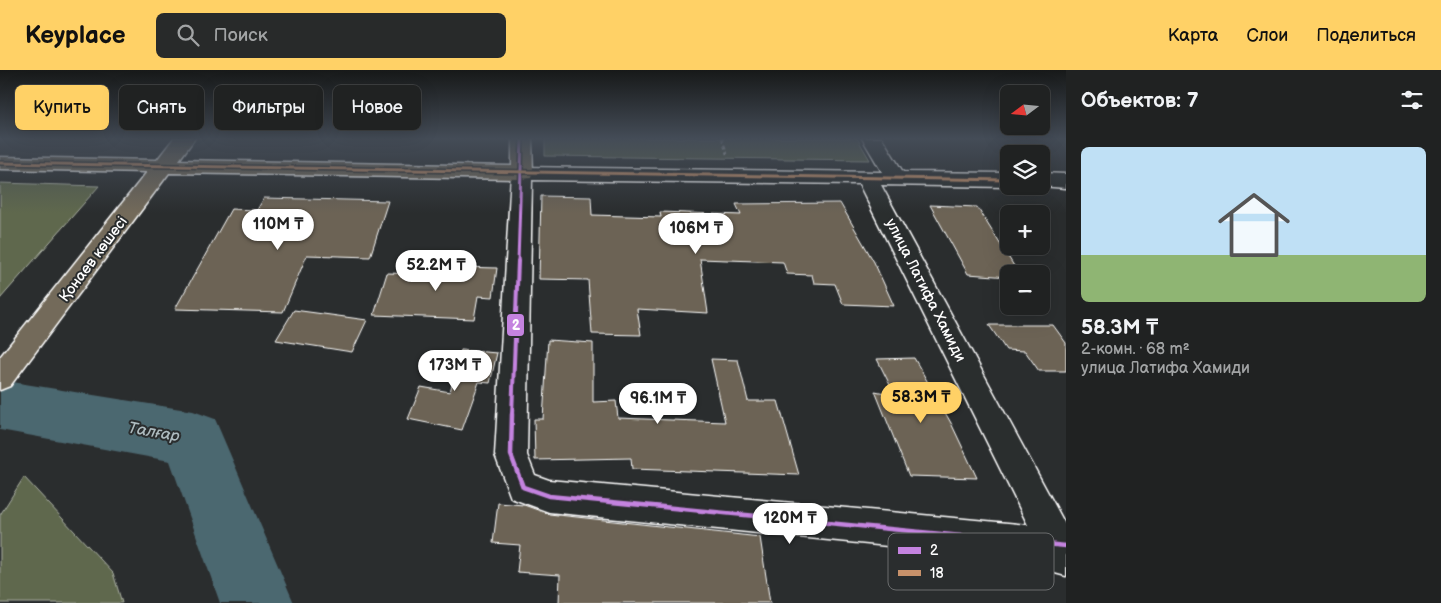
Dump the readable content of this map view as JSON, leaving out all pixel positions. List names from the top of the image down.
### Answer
{
  "streets": {
    "main road": ["Қонаев көшесі"],
    "street": ["улица Латифа Хамиди"]
  },
  "water": ["Талғар"],
  "lines": ["transit line 2", "transit line 18"],
  "legend": ["2", "18"],
  "north": "left",
  "page": {
    "header": "Keyplace",
    "search": "Поиск",
    "nav": ["Карта", "Слои", "Поделиться"],
    "heading": "Объектов: 7",
    "map_buttons": ["+", "−"],
    "chip": [
      "Купить",
      "Снять",
      "Фильтры",
      "Новое"
    ],
    "list": [
      {
        "name": "58.3M ₸",
        "note": "2-комн. · 68 m² · улица Латифа Хамиди"
      }
    ],
    "price": [
      "110M ₸",
      "106M ₸",
      "52.2M ₸",
      "173M ₸",
      "58.3M ₸",
      "96.1M ₸",
      "120M ₸"
    ]
  }
}
